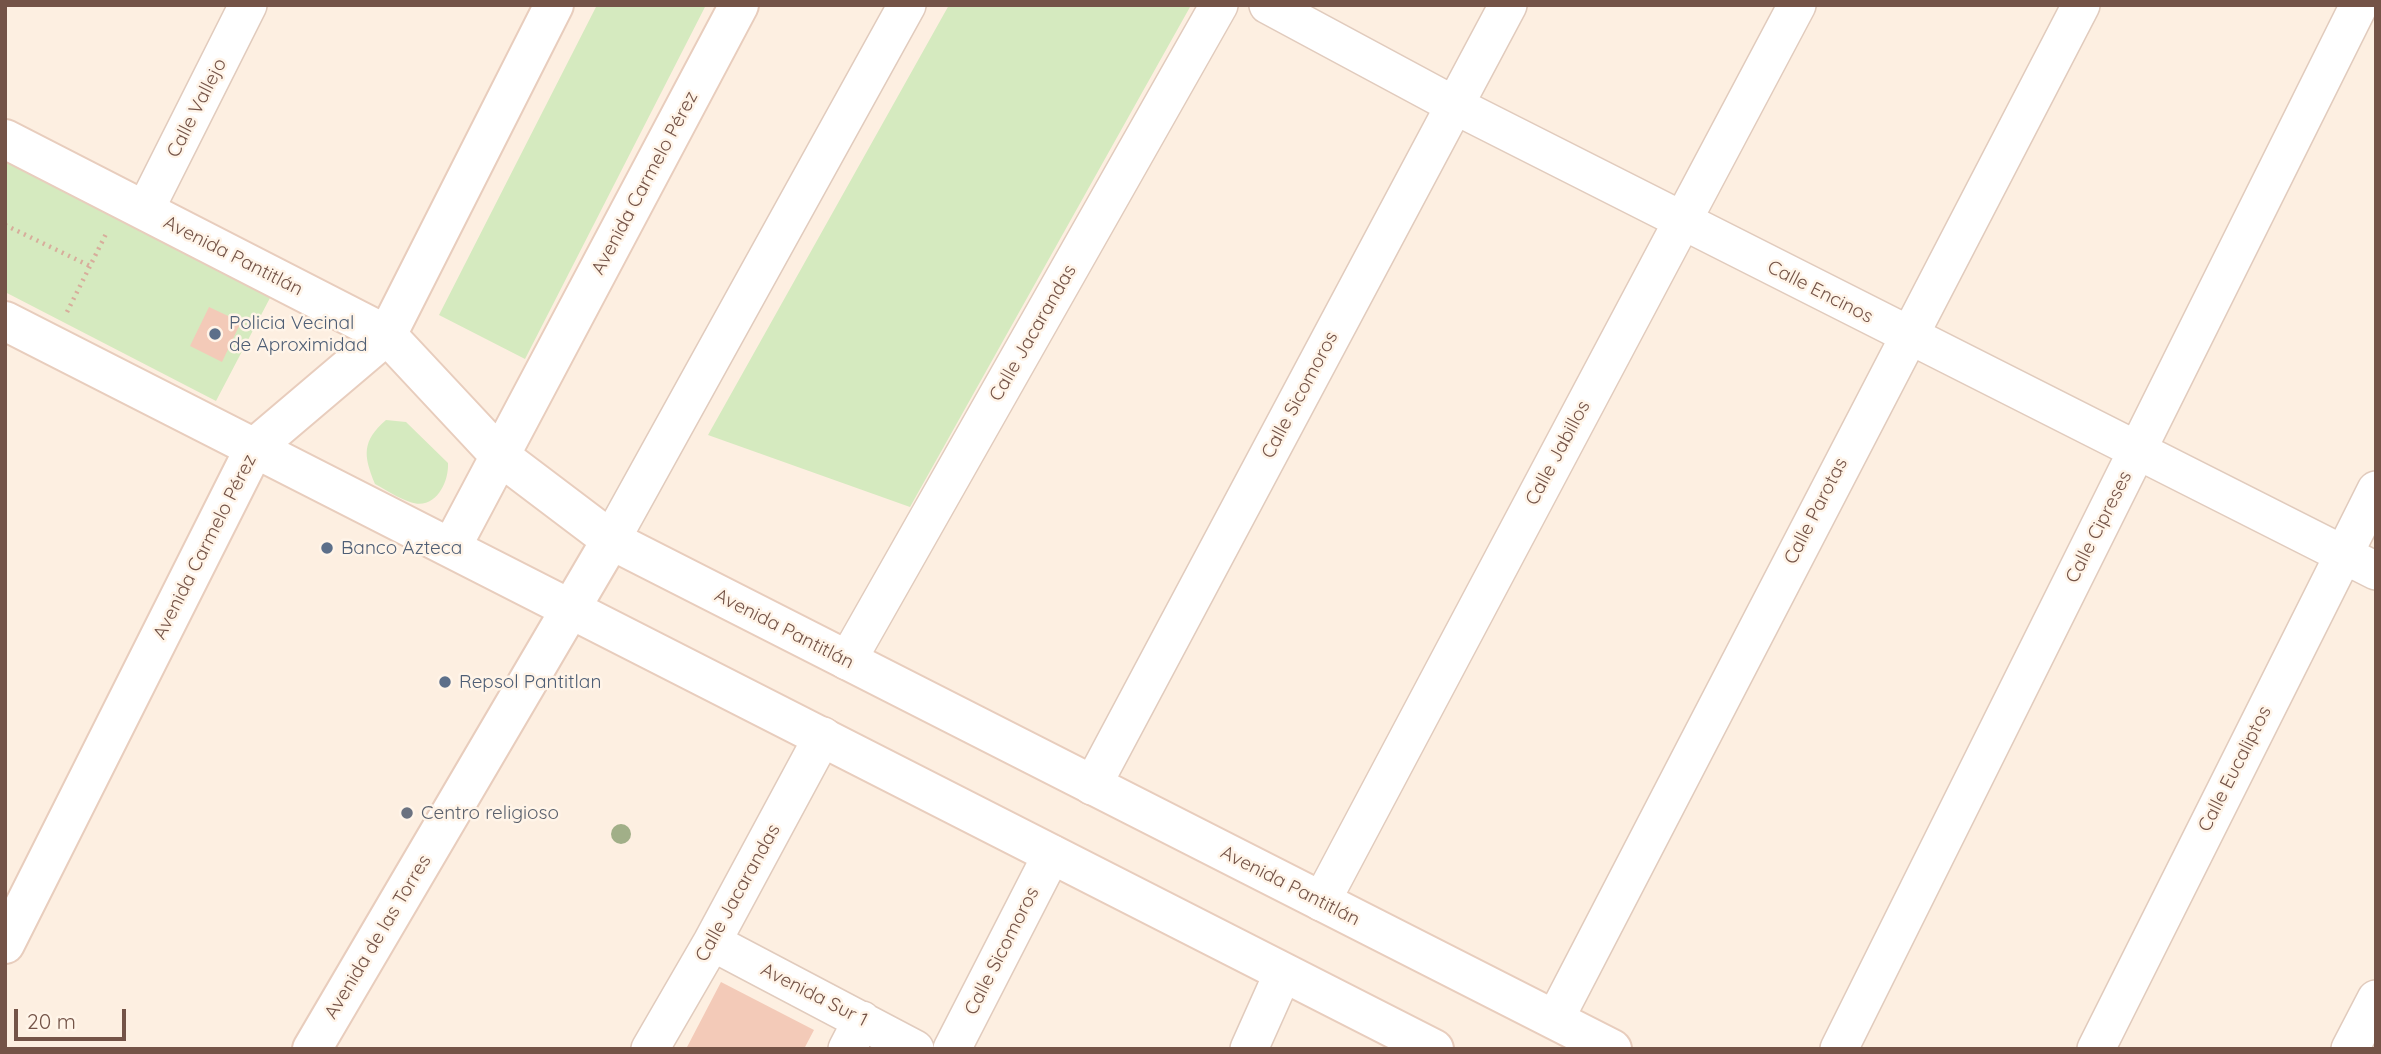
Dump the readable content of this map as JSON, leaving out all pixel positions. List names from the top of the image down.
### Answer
{
  "streets": {
    "main road": ["Avenida Carmelo Pérez", "Avenida Pantitlán", "Avenida de las Torres"],
    "street": [
      "Calle Vallejo",
      "Calle Encinos",
      "Calle Jacarandas",
      "Calle Sicomoros",
      "Calle Jabillos",
      "Calle Parotas",
      "Calle Cipreses",
      "Calle Eucaliptos",
      "Avenida Sur 1"
    ]
  },
  "crossings": [
    ["Calle Vallejo", "Avenida Pantitlán"],
    ["Avenida Carmelo Pérez", "Avenida Pantitlán"],
    ["Avenida Pantitlán", "Calle Jacarandas"],
    ["Avenida Pantitlán", "Calle Sicomoros"],
    ["Avenida Pantitlán", "Calle Jabillos"],
    ["Avenida Pantitlán", "Calle Parotas"],
    ["Calle Encinos", "Calle Sicomoros"],
    ["Calle Encinos", "Calle Jabillos"],
    ["Calle Encinos", "Calle Parotas"],
    ["Calle Encinos", "Calle Cipreses"],
    ["Calle Encinos", "Calle Eucaliptos"],
    ["Calle Jacarandas", "Avenida Sur 1"]
  ],
  "places": [
    "Policia Vecinal de Aproximidad",
    "Banco Azteca",
    "Repsol Pantitlan",
    "Centro religioso"
  ],
  "scale_bar": "20 m"
}
